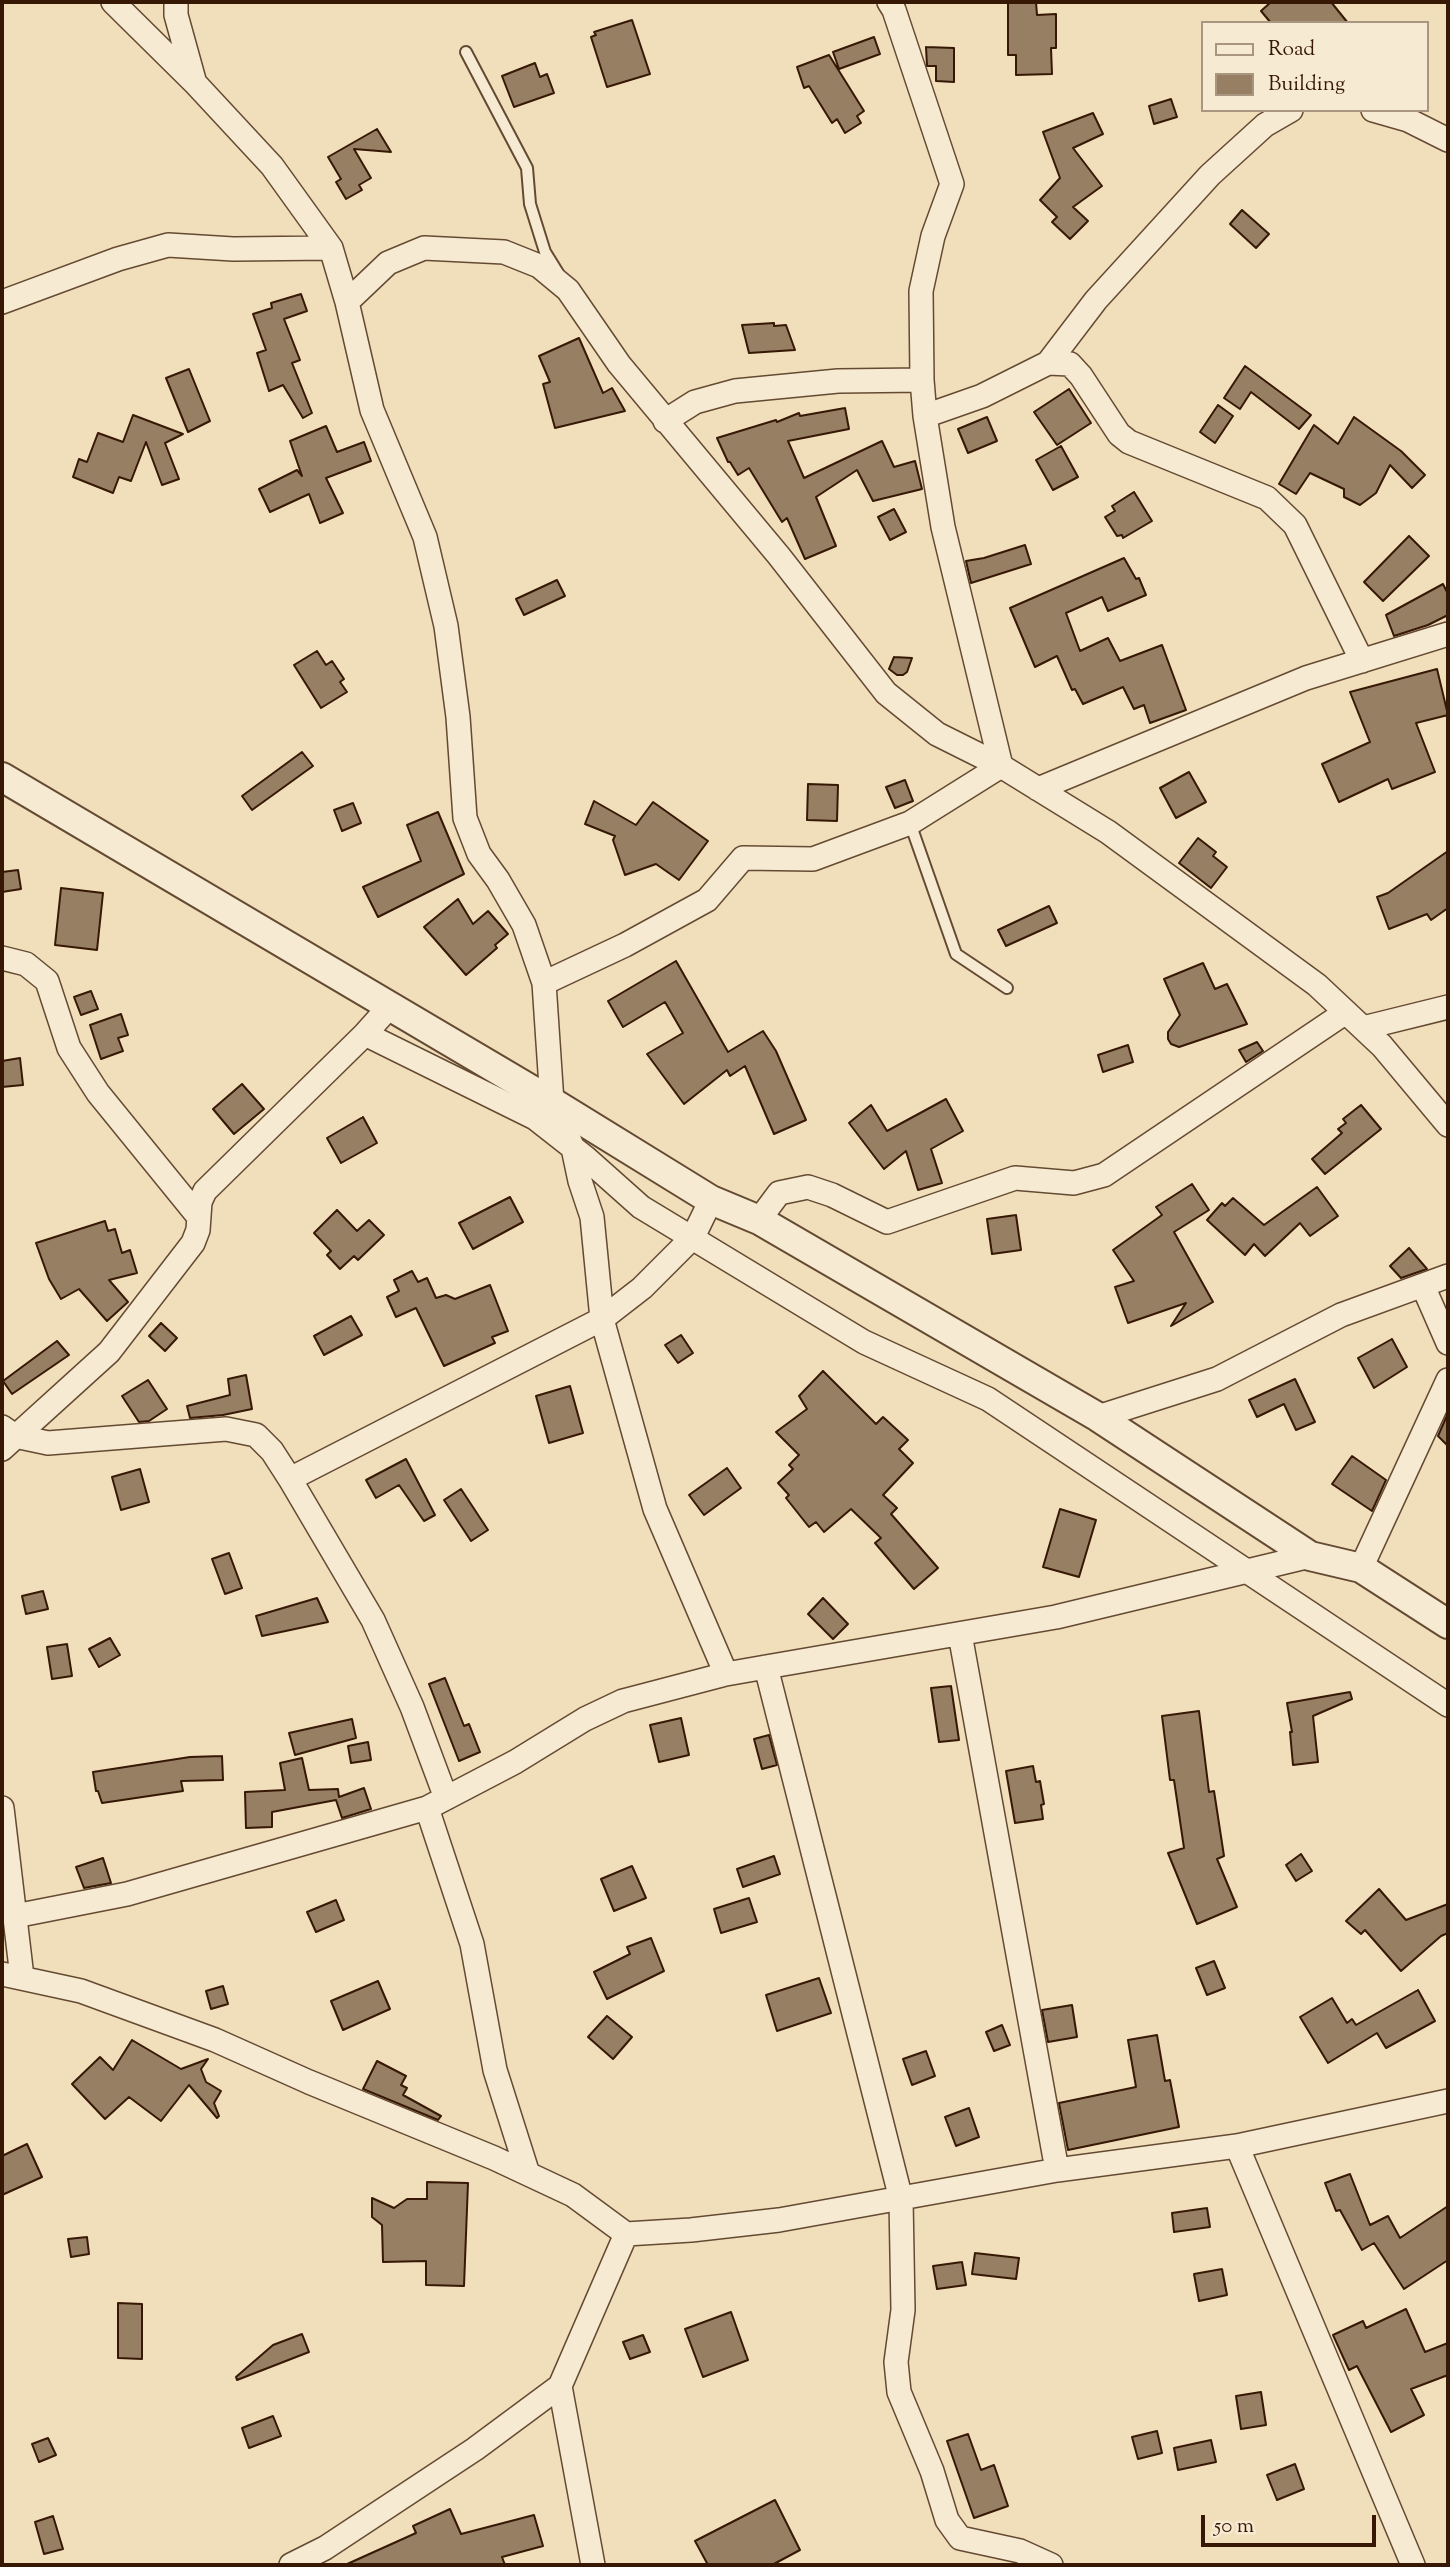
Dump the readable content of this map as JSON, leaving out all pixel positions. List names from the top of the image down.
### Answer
{
  "legend": ["Road", "Building"],
  "scale_bar": "50 m"
}
